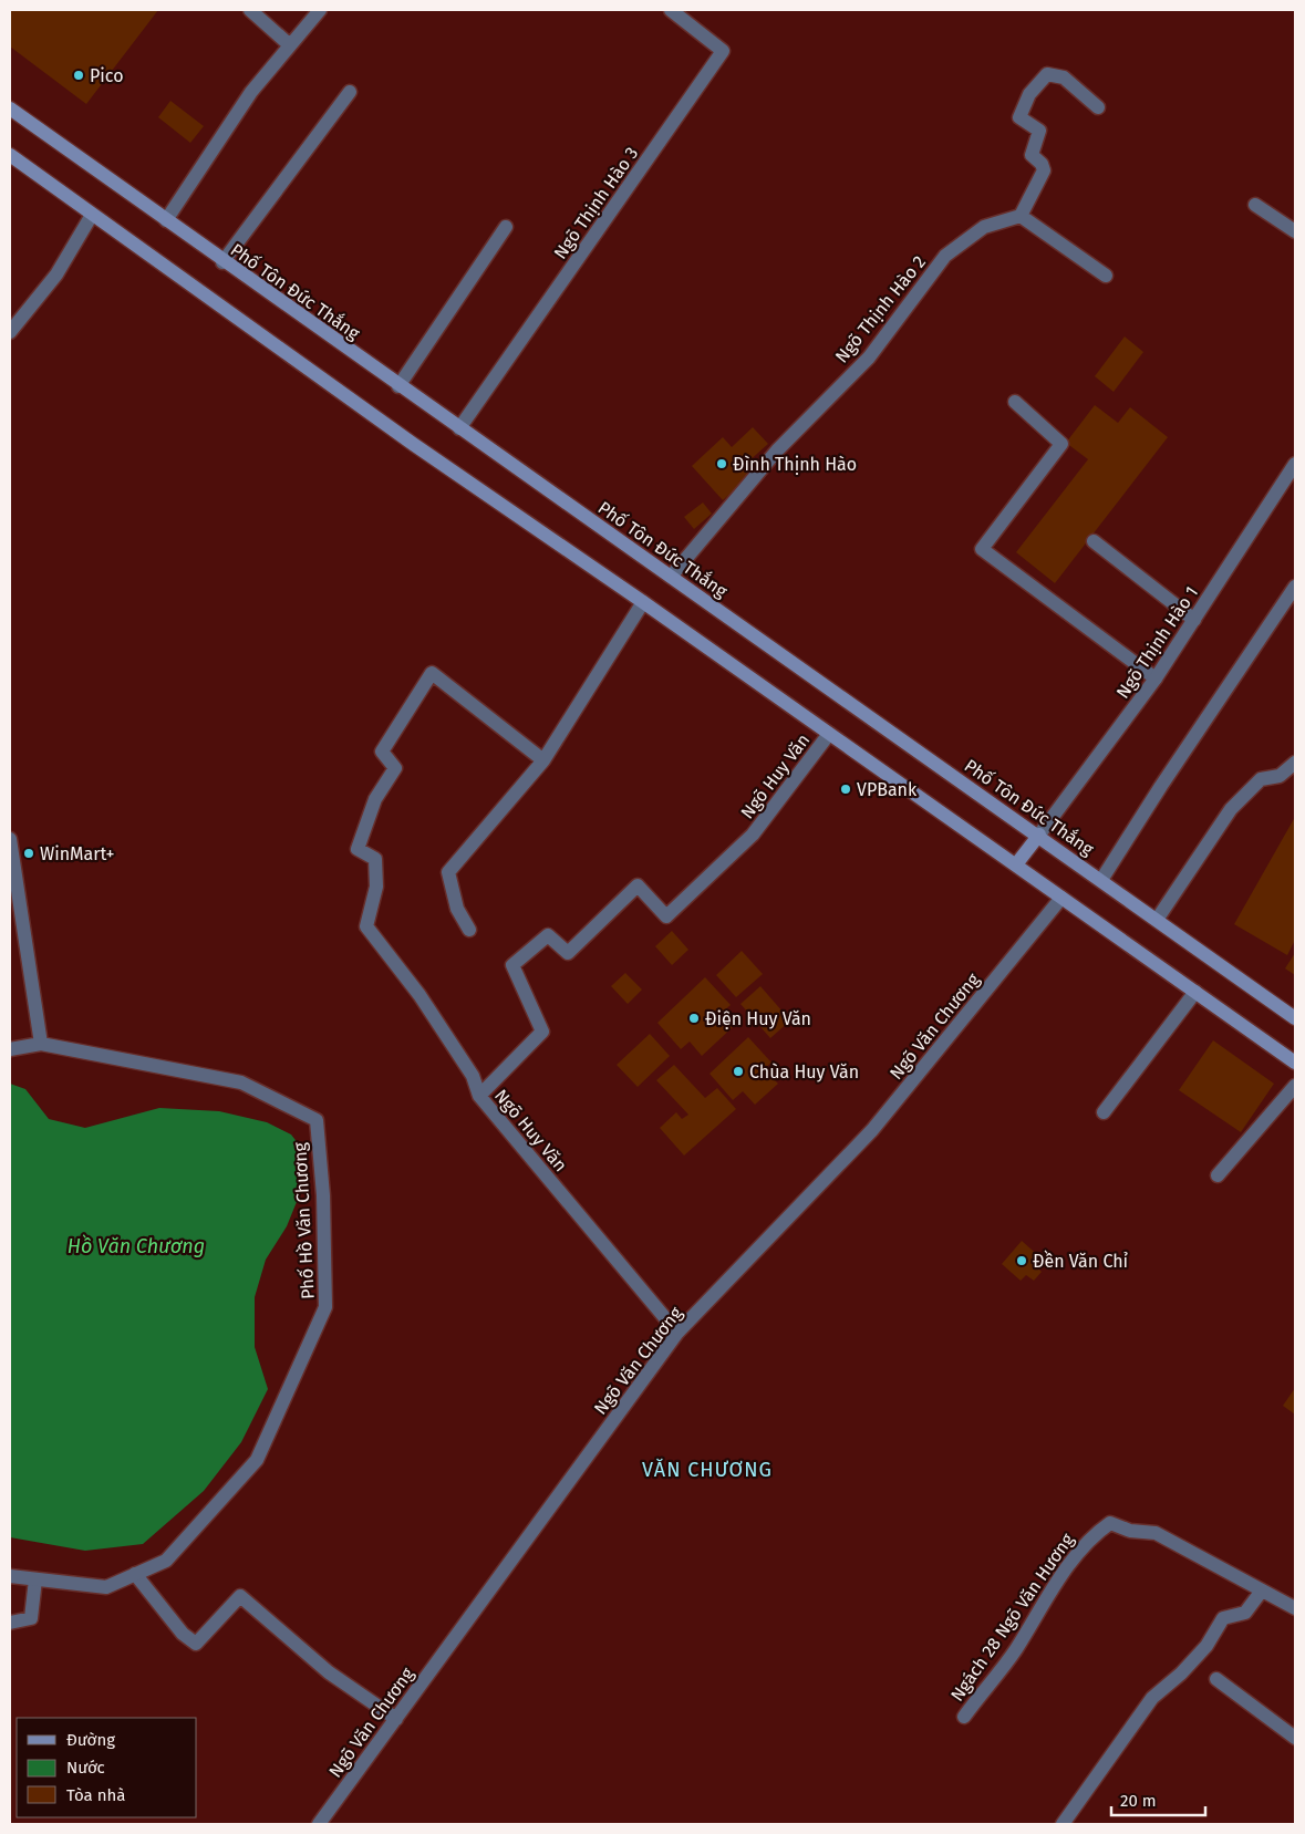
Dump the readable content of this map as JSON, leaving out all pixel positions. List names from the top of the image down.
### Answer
{
  "streets": {
    "main road": ["Phố Tôn Đức Thắng"],
    "street": [
      "Ngõ Thịnh Hào 3",
      "Ngõ Thịnh Hào 2",
      "Ngõ Thịnh Hào 1",
      "Ngõ Huy Văn",
      "Ngõ Văn Chương",
      "Phố Hồ Văn Chương",
      "Ngách 28 Ngõ Văn Hương"
    ]
  },
  "crossings": [
    ["Ngõ Thịnh Hào 3", "Phố Tôn Đức Thắng"],
    ["Phố Tôn Đức Thắng", "Ngõ Thịnh Hào 2"],
    ["Phố Tôn Đức Thắng", "Ngõ Thịnh Hào 1"],
    ["Ngõ Huy Văn", "Ngõ Văn Chương"]
  ],
  "districts": ["VĂN CHƯƠNG"],
  "water": ["Hồ Văn Chương"],
  "places": [
    "Pico",
    "Đình Thịnh Hào",
    "VPBank",
    "WinMart+",
    "Điện Huy Văn",
    "Chùa Huy Văn",
    "Đền Văn Chỉ"
  ],
  "legend": ["Đường", "Nước", "Tòa nhà"],
  "scale_bar": "20 m"
}
